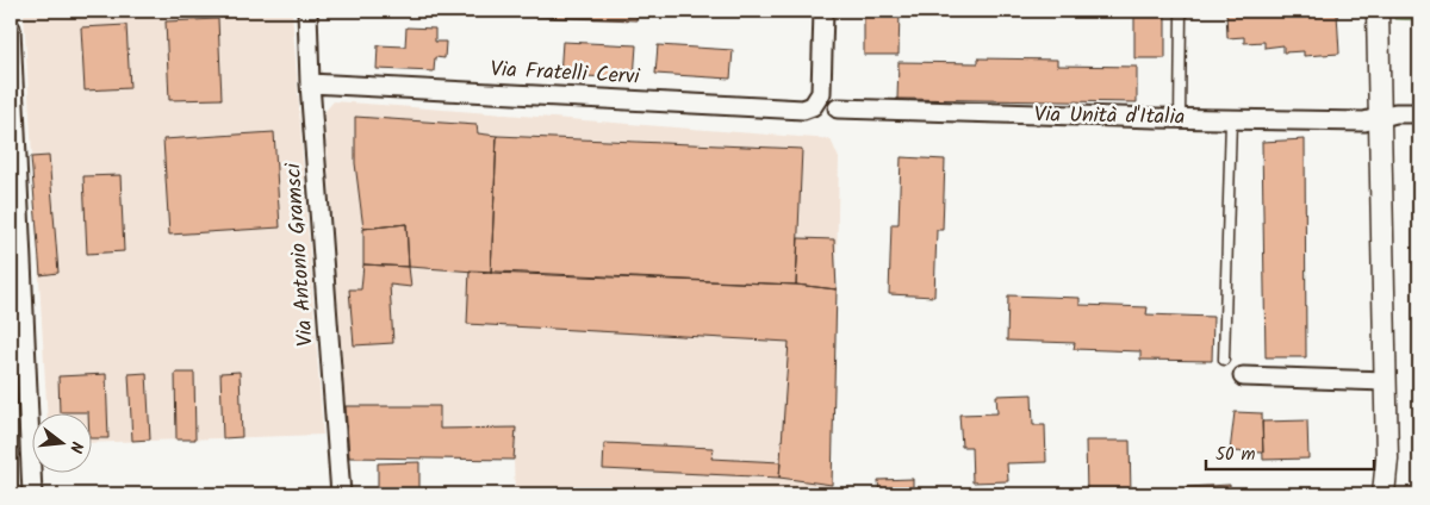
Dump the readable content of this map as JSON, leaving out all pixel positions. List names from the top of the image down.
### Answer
{
  "streets": {
    "street": ["Via Fratelli Cervi", "Via Unità d'Italia", "Via Antonio Gramsci"]
  },
  "crossings": [
    ["Via Fratelli Cervi", "Via Antonio Gramsci"]
  ],
  "scale_bar": "50 m",
  "north": "right"
}
